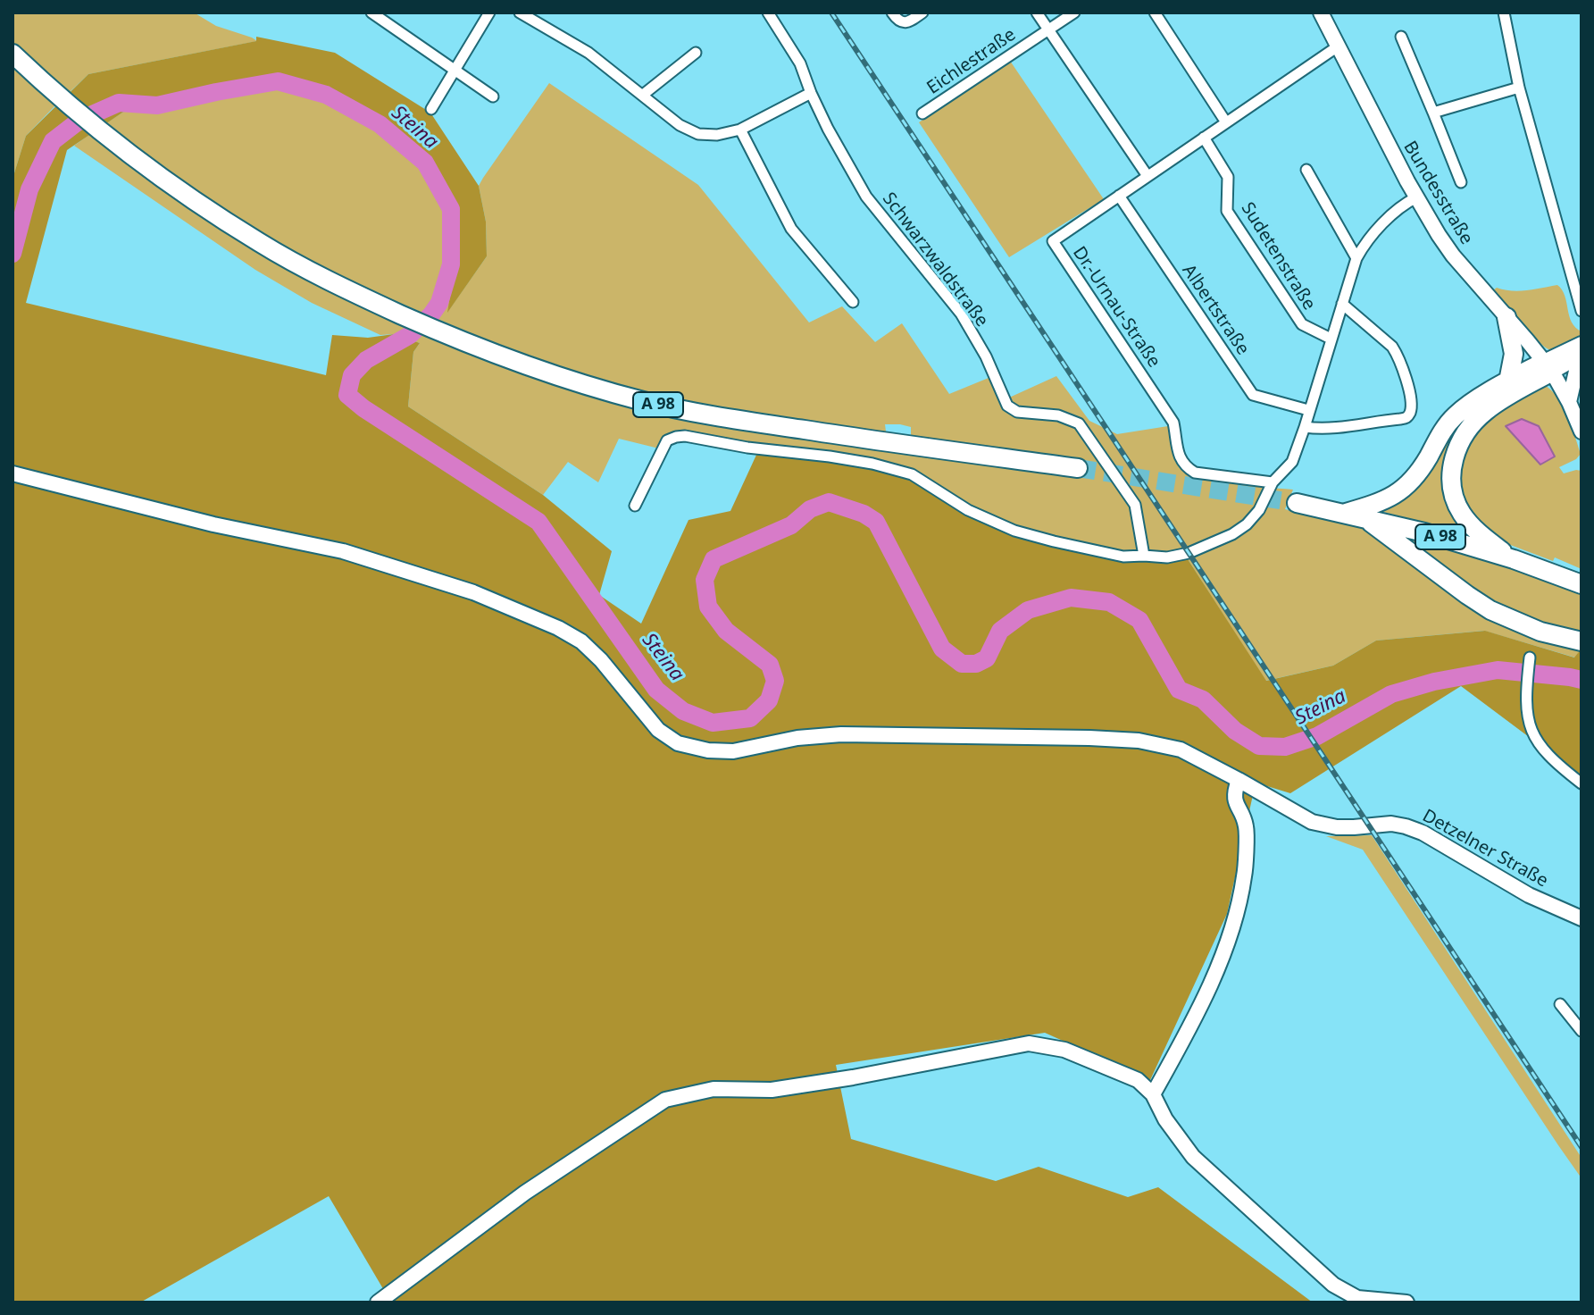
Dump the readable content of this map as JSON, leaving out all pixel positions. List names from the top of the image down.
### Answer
{
  "streets": {
    "highway": ["A 98"],
    "main road": ["Bundesstraße", "Detzelner Straße"],
    "street": [
      "Eichlestraße",
      "Sudetenstraße",
      "Schwarzwaldstraße",
      "Dr.-Urnau-Straße",
      "Albertstraße"
    ]
  },
  "crossings": [
    ["Bundesstraße", "Dr.-Urnau-Straße"],
    ["Sudetenstraße", "Dr.-Urnau-Straße"],
    ["Dr.-Urnau-Straße", "Albertstraße"]
  ],
  "water": ["Steina"]
}
